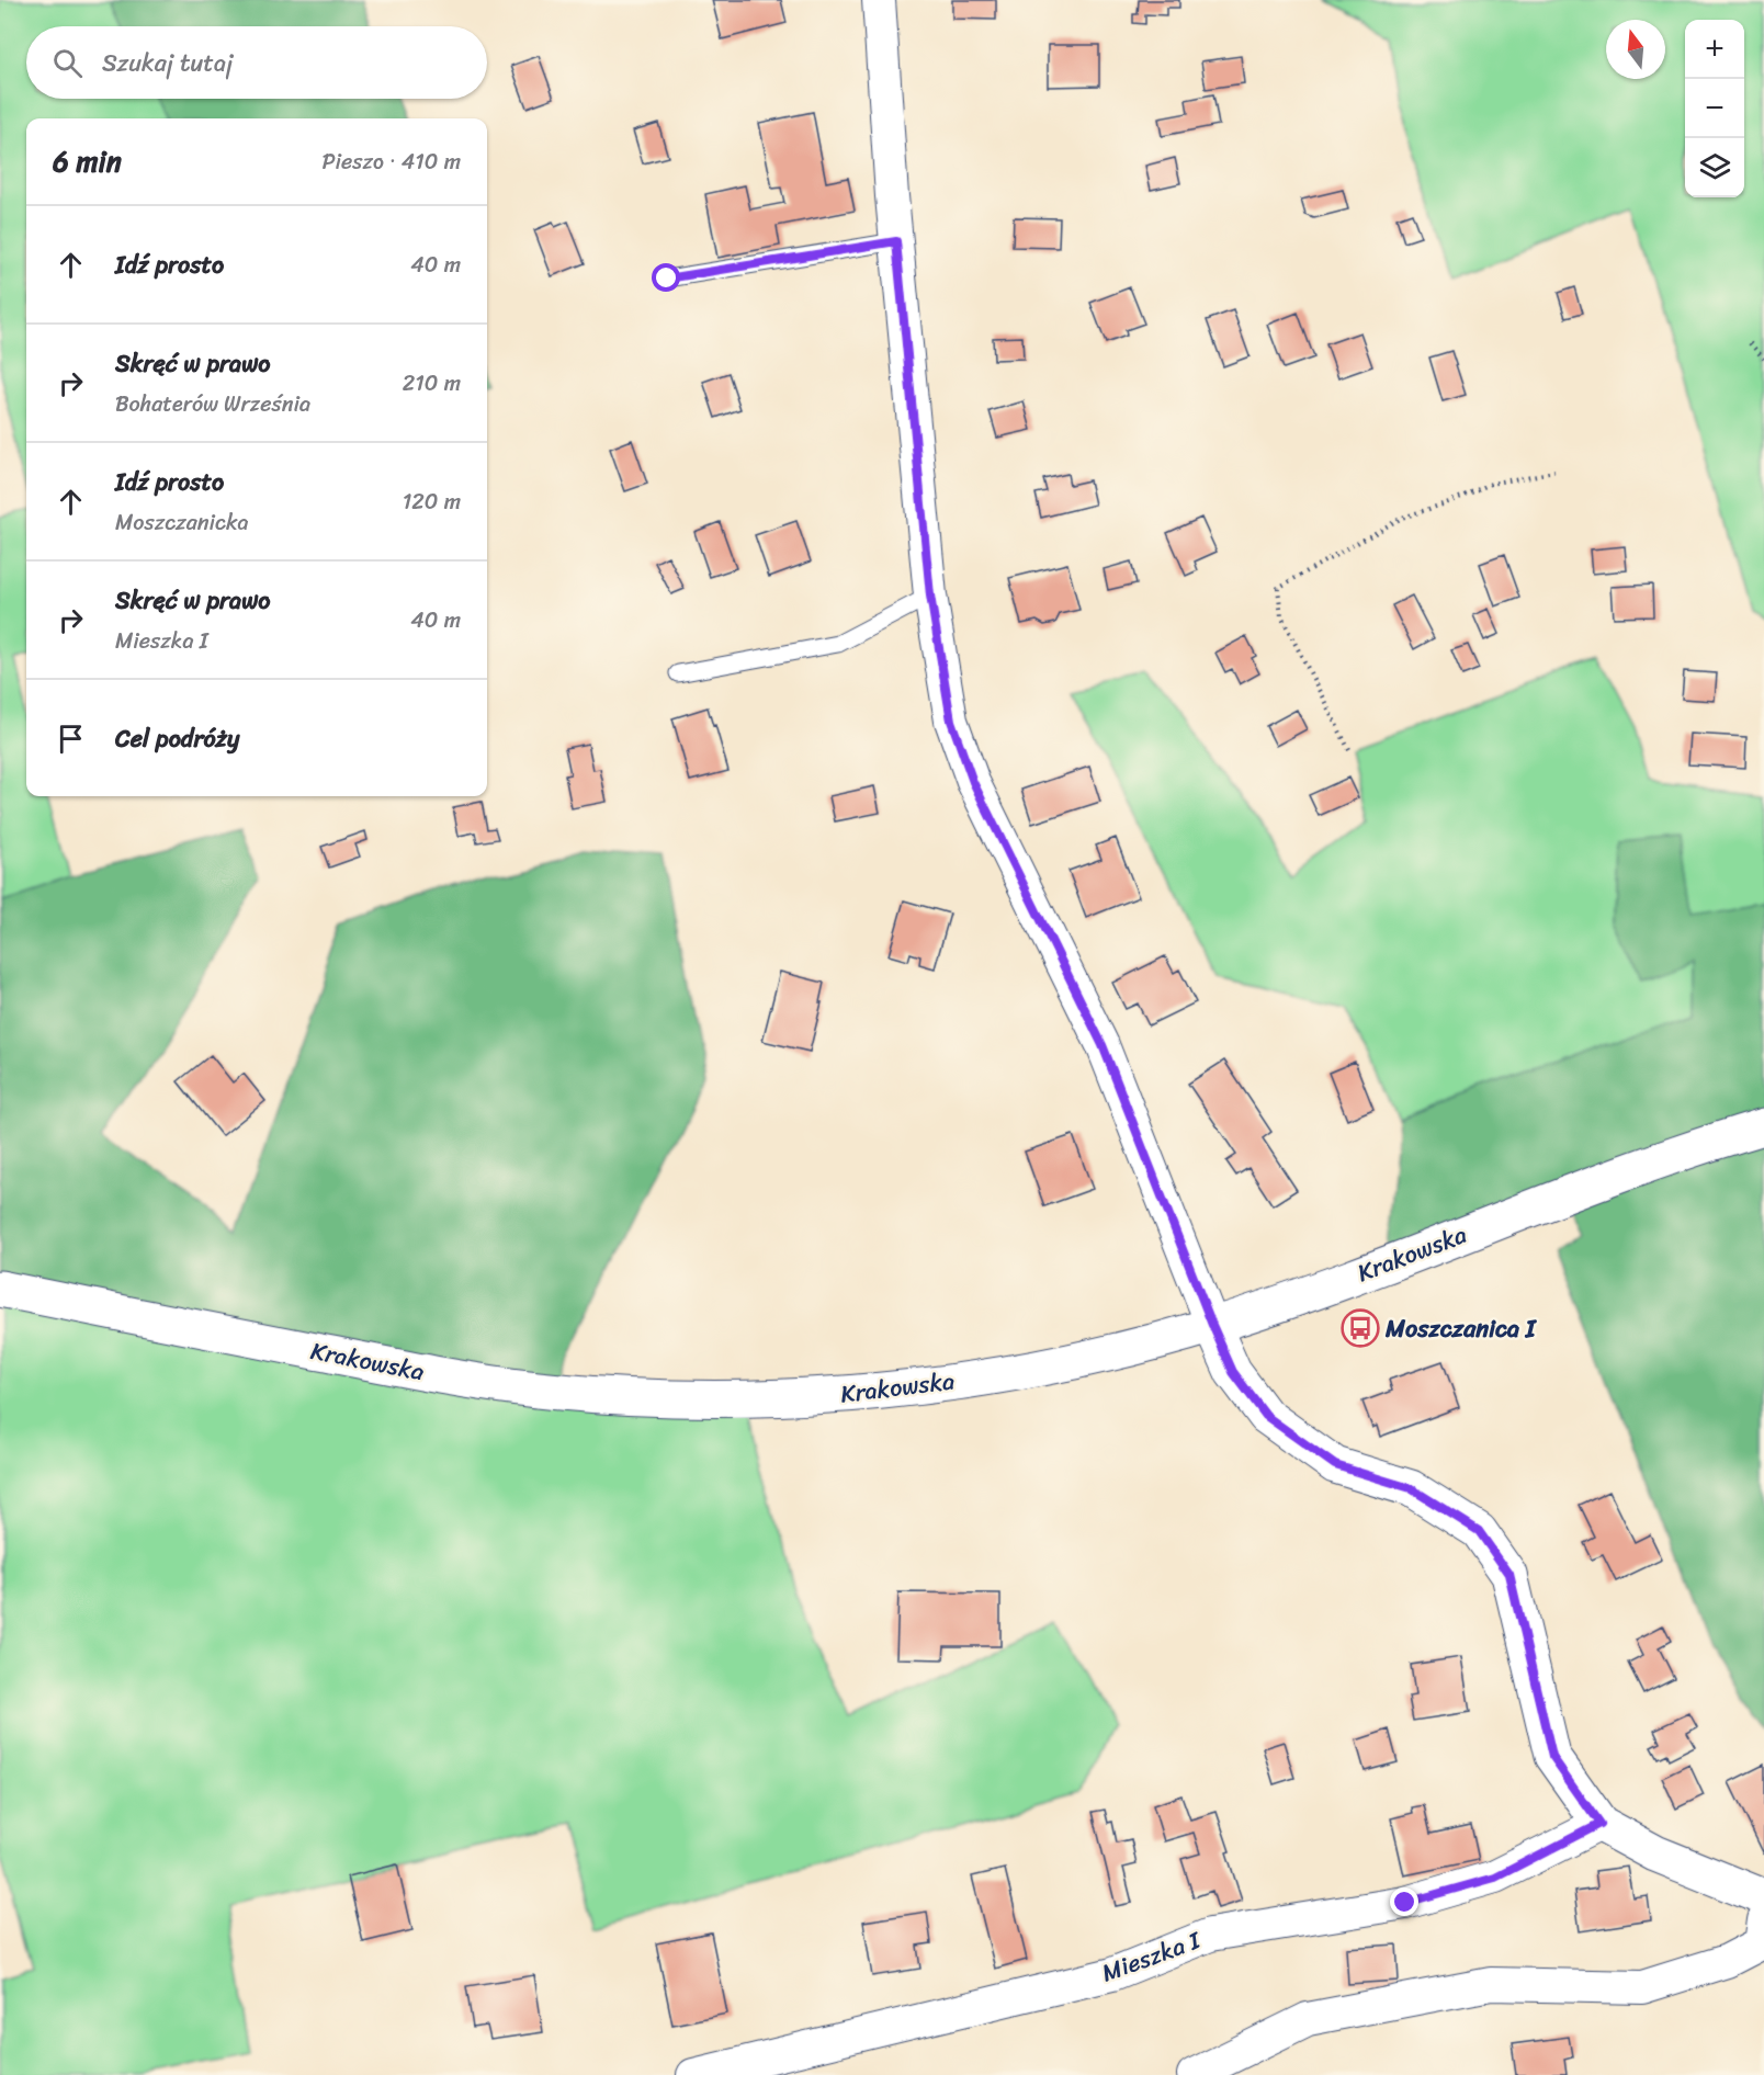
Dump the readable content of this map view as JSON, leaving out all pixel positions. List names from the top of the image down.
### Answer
{
  "streets": {
    "main road": ["Krakowska"],
    "street": ["Mieszka I"]
  },
  "places": {
    "bus stop": ["Moszczanica I"]
  },
  "north": "top",
  "page": {
    "map_buttons": ["+", "−"],
    "search": "Szukaj tutaj",
    "heading": ["6 min", "Pieszo · 410 m"],
    "list": [
      ["Idź prosto", "40 m"],
      ["Skręć w prawo", "Bohaterów Września", "210 m"],
      ["Idź prosto", "Moszczanicka", "120 m"],
      ["Skręć w prawo", "Mieszka I", "40 m"],
      "Cel podróży"
    ]
  }
}
